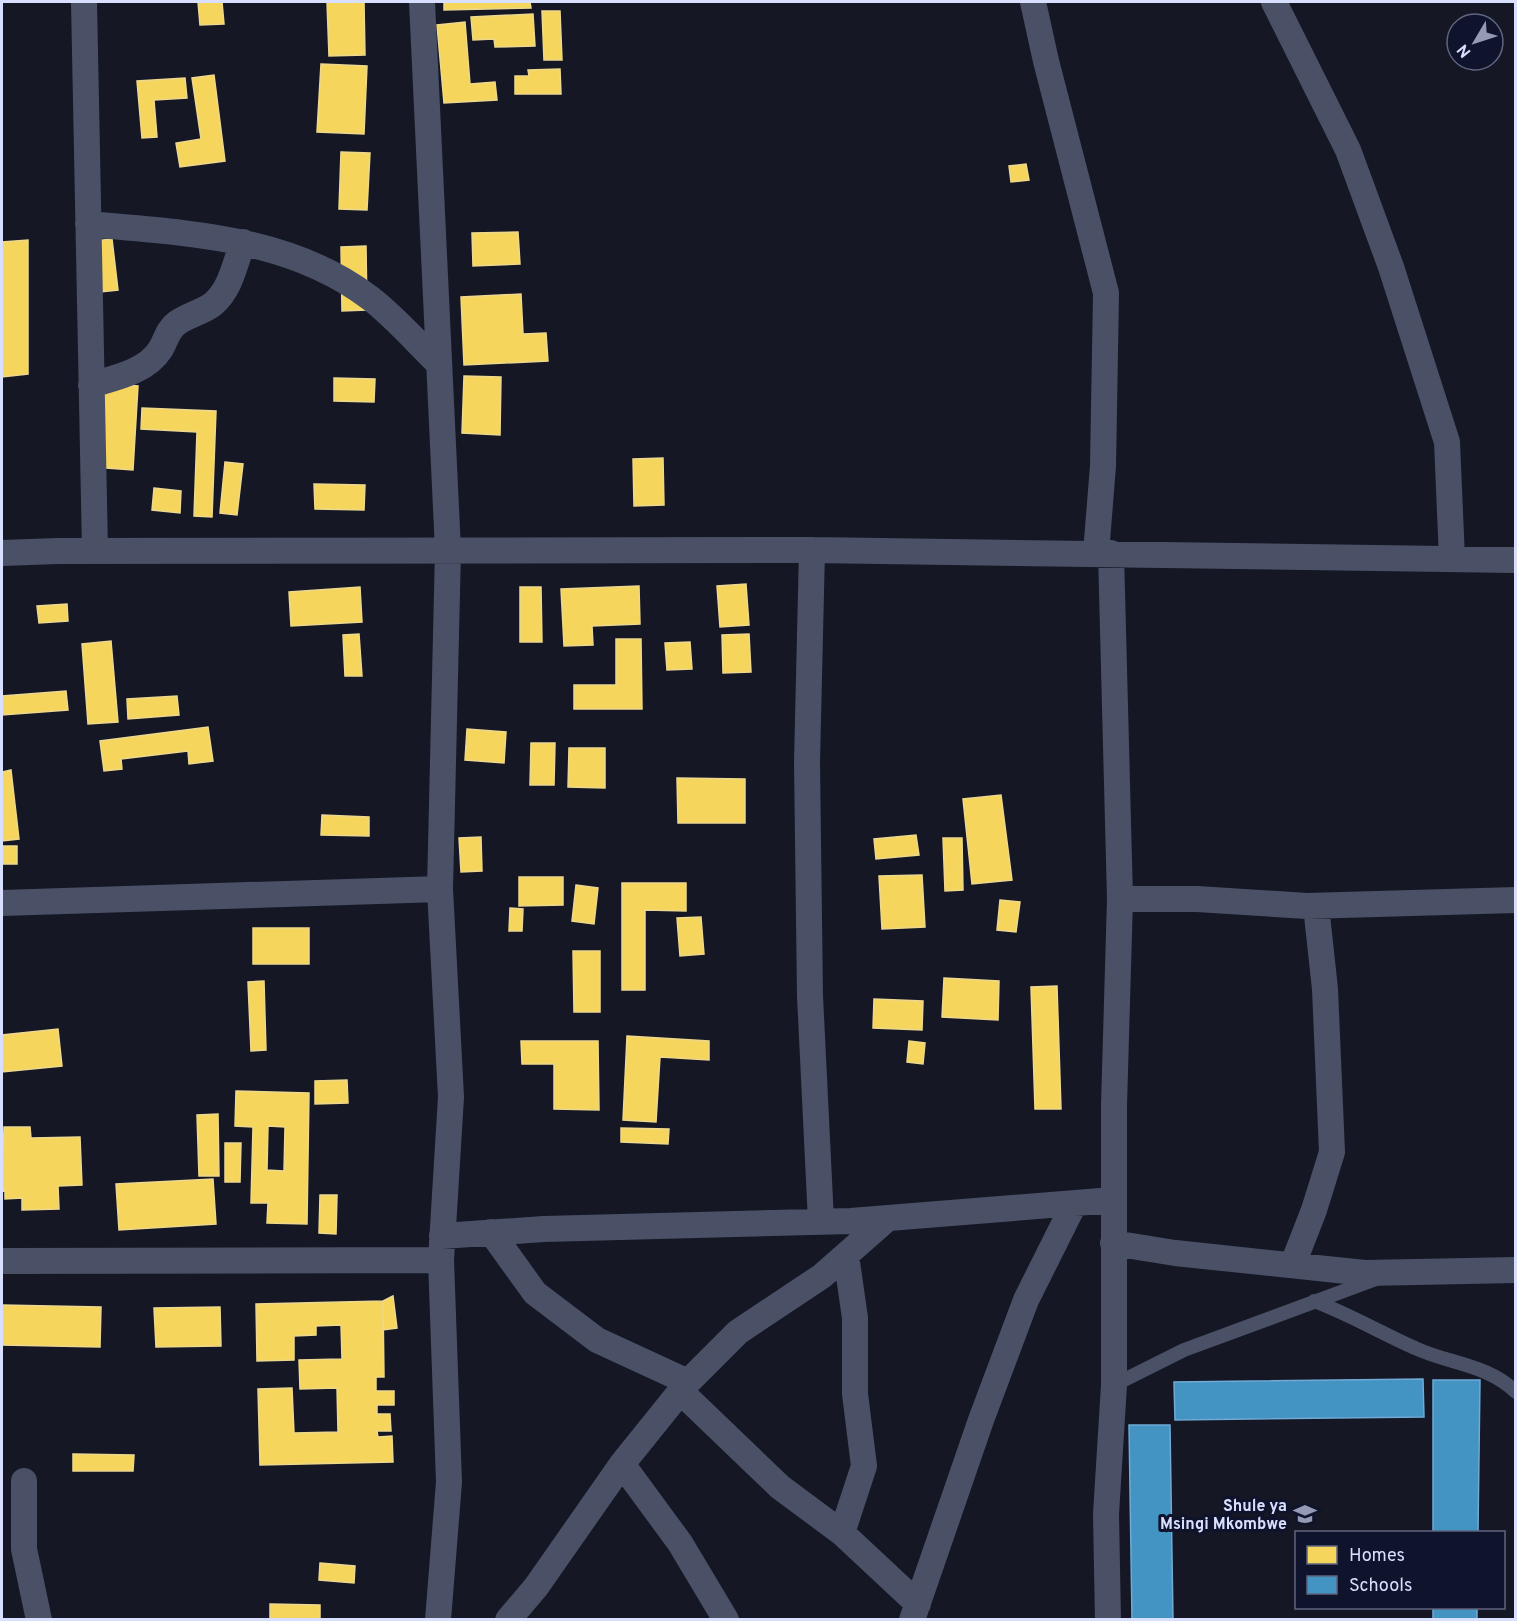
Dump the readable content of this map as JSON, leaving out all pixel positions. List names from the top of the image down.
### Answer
{
  "places": {
    "school or university": ["Shule ya Msingi Mkombwe"]
  },
  "legend": ["Homes", "Schools"],
  "north": "bottom left"
}
